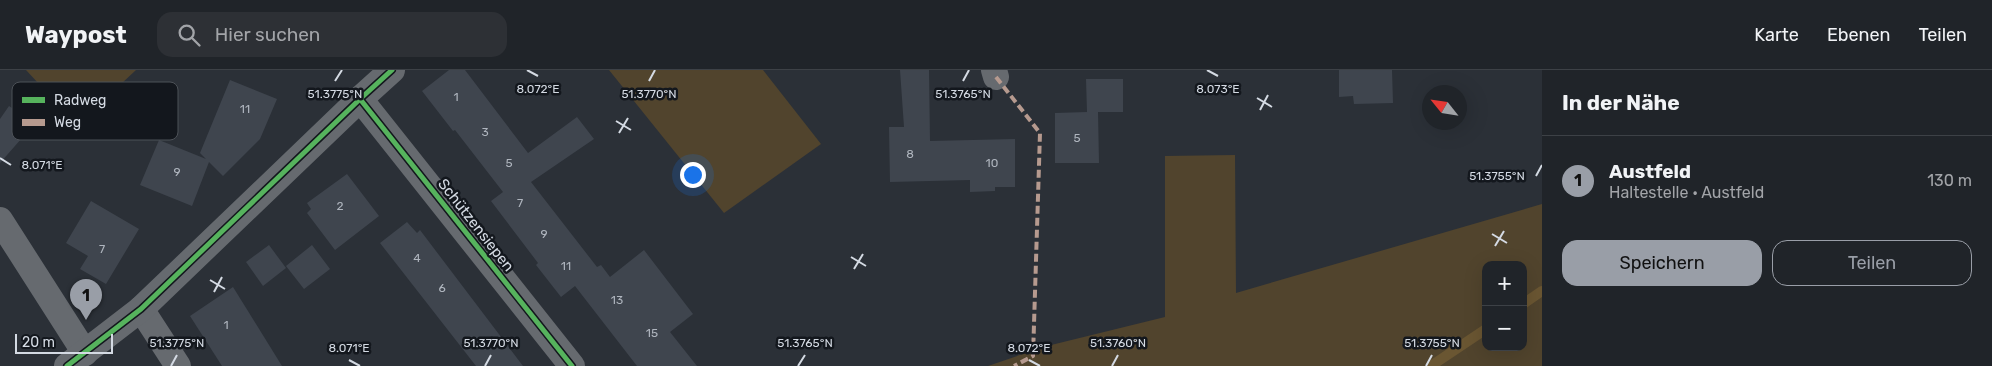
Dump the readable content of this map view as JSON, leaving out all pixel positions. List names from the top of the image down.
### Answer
{
  "streets": {
    "street": ["Schützensiepen"]
  },
  "house_numbers": [
    "1",
    "11",
    "3",
    "5",
    "8",
    "5",
    "10",
    "9",
    "7",
    "2",
    "9",
    "7",
    "4",
    "11",
    "6",
    "13",
    "1",
    "15"
  ],
  "legend": ["Radweg", "Weg"],
  "scale_bar": "20 m",
  "north": "top left",
  "page": {
    "header": "Waypost",
    "search": "Hier suchen",
    "nav": ["Karte", "Ebenen", "Teilen"],
    "heading": "In der Nähe",
    "list": [
      {
        "mark": "1",
        "name": "Austfeld",
        "note": "Haltestelle · Austfeld",
        "value": "130 m"
      }
    ],
    "buttons": ["Speichern", "Teilen"],
    "map_buttons": ["+", "−"],
    "pins": "1",
    "scale": "20 m"
  },
  "coordinates": [
    "8.072°E",
    "8.073°E",
    "51.3775°N",
    "51.3770°N",
    "51.3765°N",
    "8.071°E",
    "51.3755°N",
    "51.3760°N"
  ]
}
